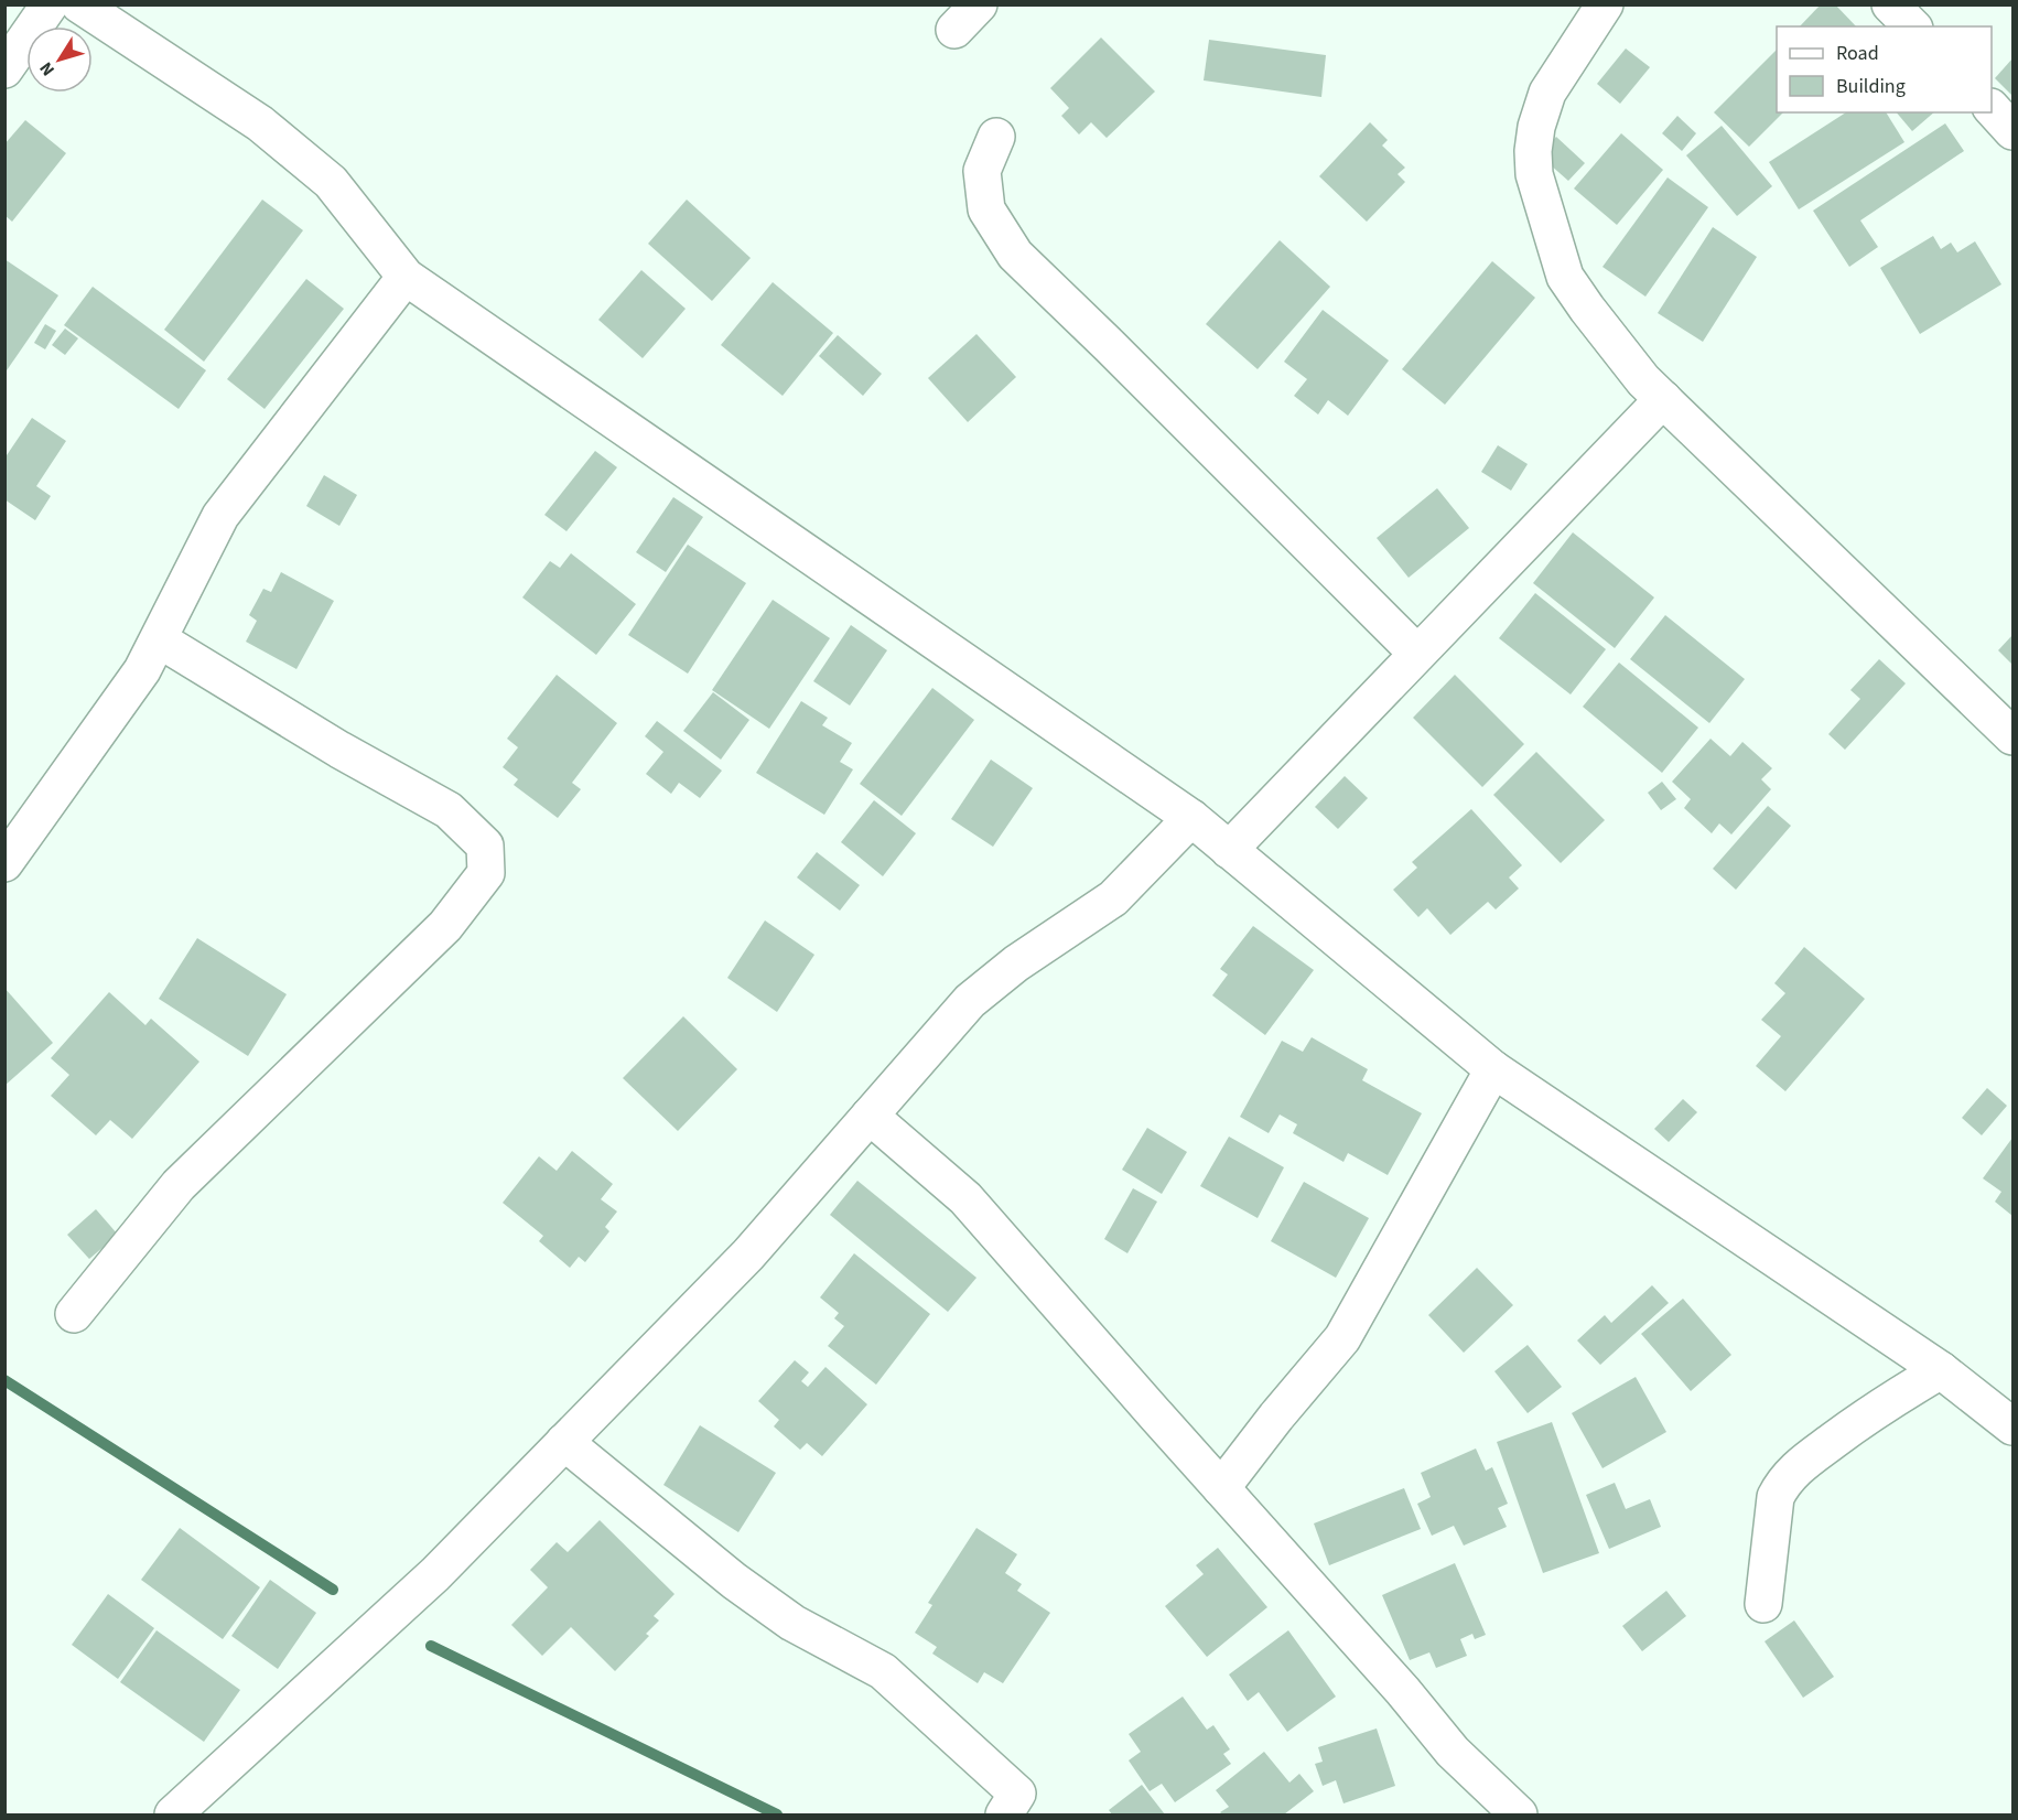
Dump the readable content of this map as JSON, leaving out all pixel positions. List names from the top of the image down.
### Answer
{
  "legend": ["Road", "Building"],
  "north": "bottom left"
}
